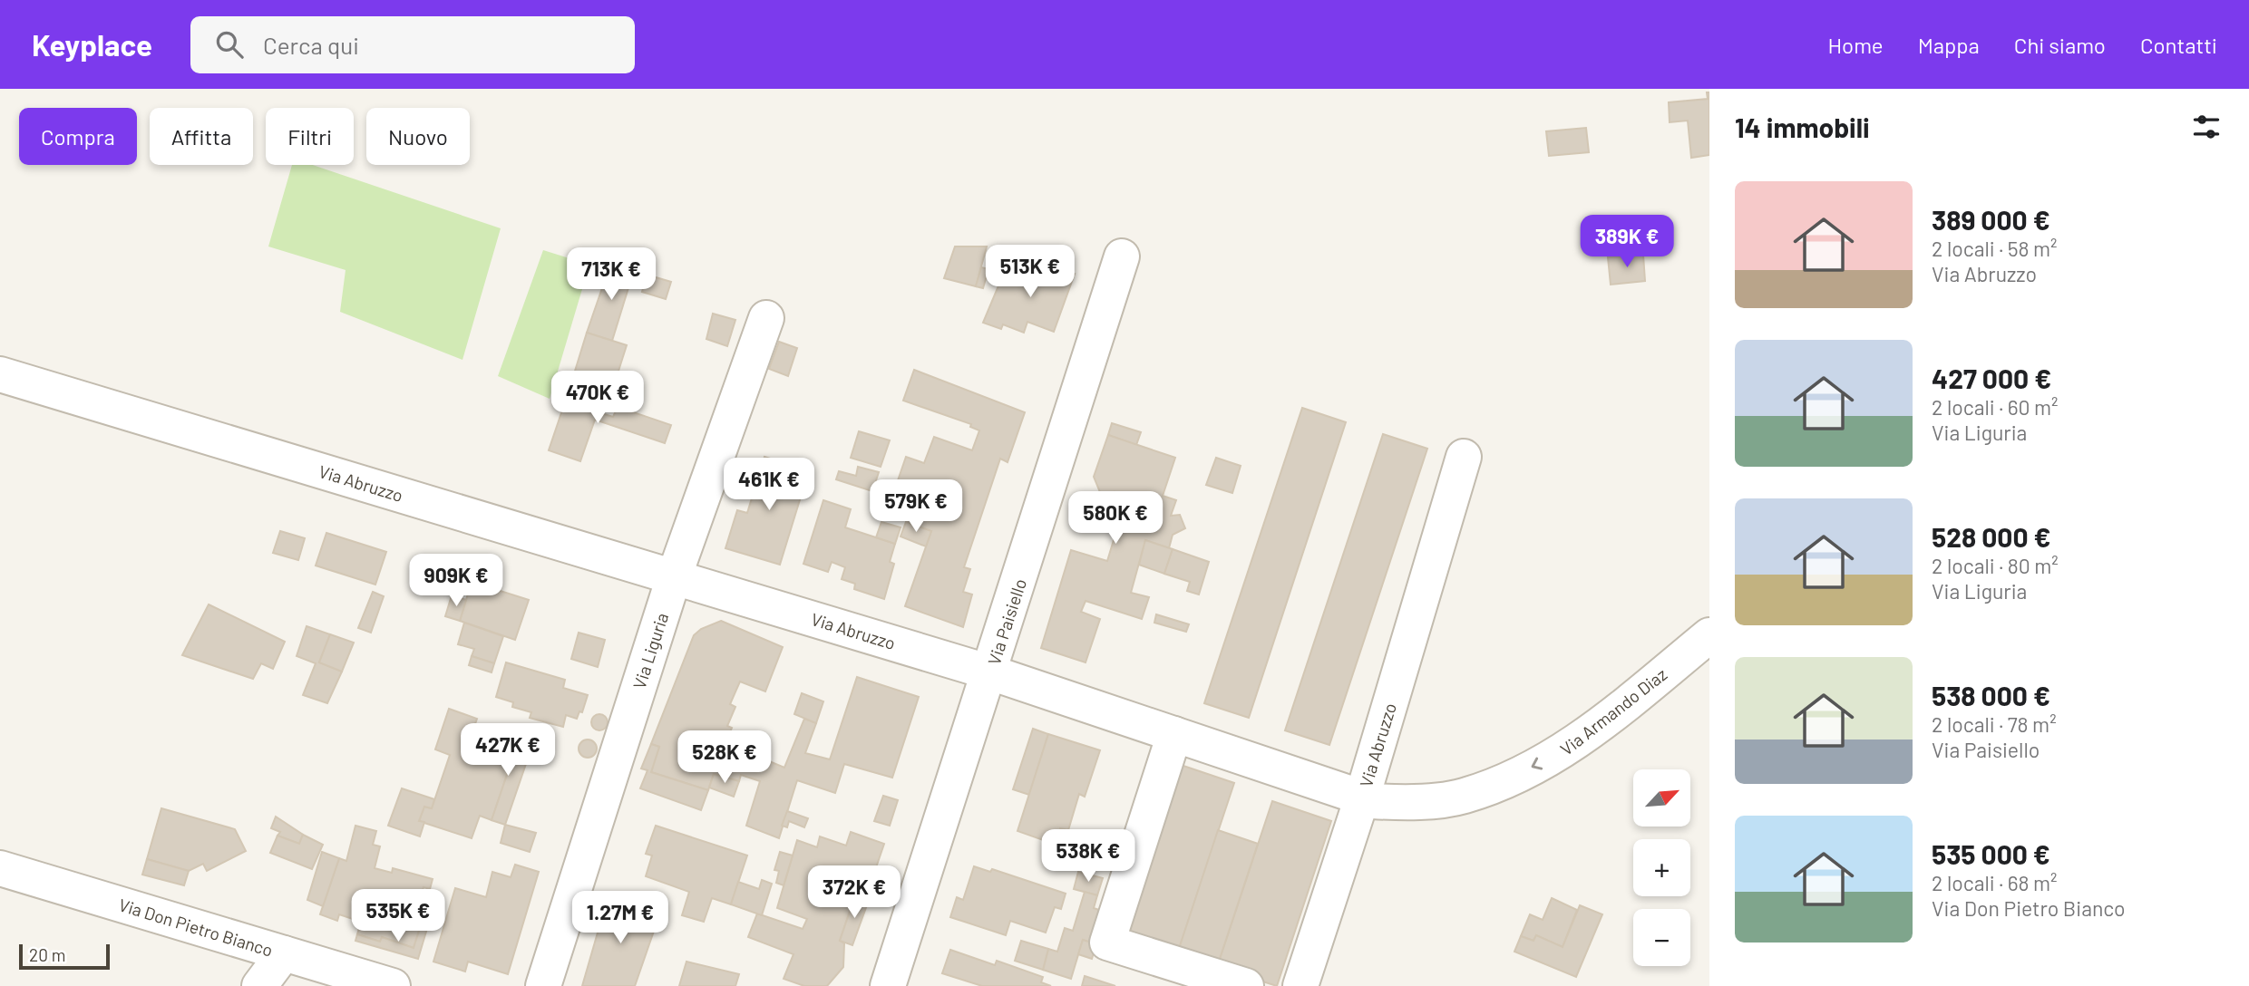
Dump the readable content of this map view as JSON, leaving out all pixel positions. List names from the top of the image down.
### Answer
{
  "streets": {
    "street": [
      "Via Abruzzo",
      "Via Paisiello",
      "Via Liguria",
      "Via Armando Diaz",
      "Via Don Pietro Bianco"
    ]
  },
  "crossings": [
    ["Via Abruzzo", "Via Paisiello"],
    ["Via Abruzzo", "Via Liguria"],
    ["Via Abruzzo", "Via Armando Diaz"]
  ],
  "one_way": ["Via Armando Diaz"],
  "scale_bar": "20 m",
  "north": "top right",
  "page": {
    "header": "Keyplace",
    "search": "Cerca qui",
    "nav": [
      "Home",
      "Mappa",
      "Chi siamo",
      "Contatti"
    ],
    "heading": "14 immobili",
    "chip": [
      "Compra",
      "Affitta",
      "Filtri",
      "Nuovo"
    ],
    "list": [
      {
        "name": "389 000 €",
        "note": "2 locali · 58 m² · Via Abruzzo"
      },
      {
        "name": "427 000 €",
        "note": "2 locali · 60 m² · Via Liguria"
      },
      {
        "name": "528 000 €",
        "note": "2 locali · 80 m² · Via Liguria"
      },
      {
        "name": "538 000 €",
        "note": "2 locali · 78 m² · Via Paisiello"
      },
      {
        "name": "535 000 €",
        "note": "2 locali · 68 m² · Via Don Pietro Bianco"
      }
    ],
    "price": [
      "389K €",
      "513K €",
      "713K €",
      "470K €",
      "461K €",
      "579K €",
      "580K €",
      "909K €",
      "427K €",
      "528K €",
      "538K €",
      "372K €",
      "535K €",
      "1.27M €"
    ],
    "map_buttons": ["+", "−"],
    "scale": "20 m"
  }
}
